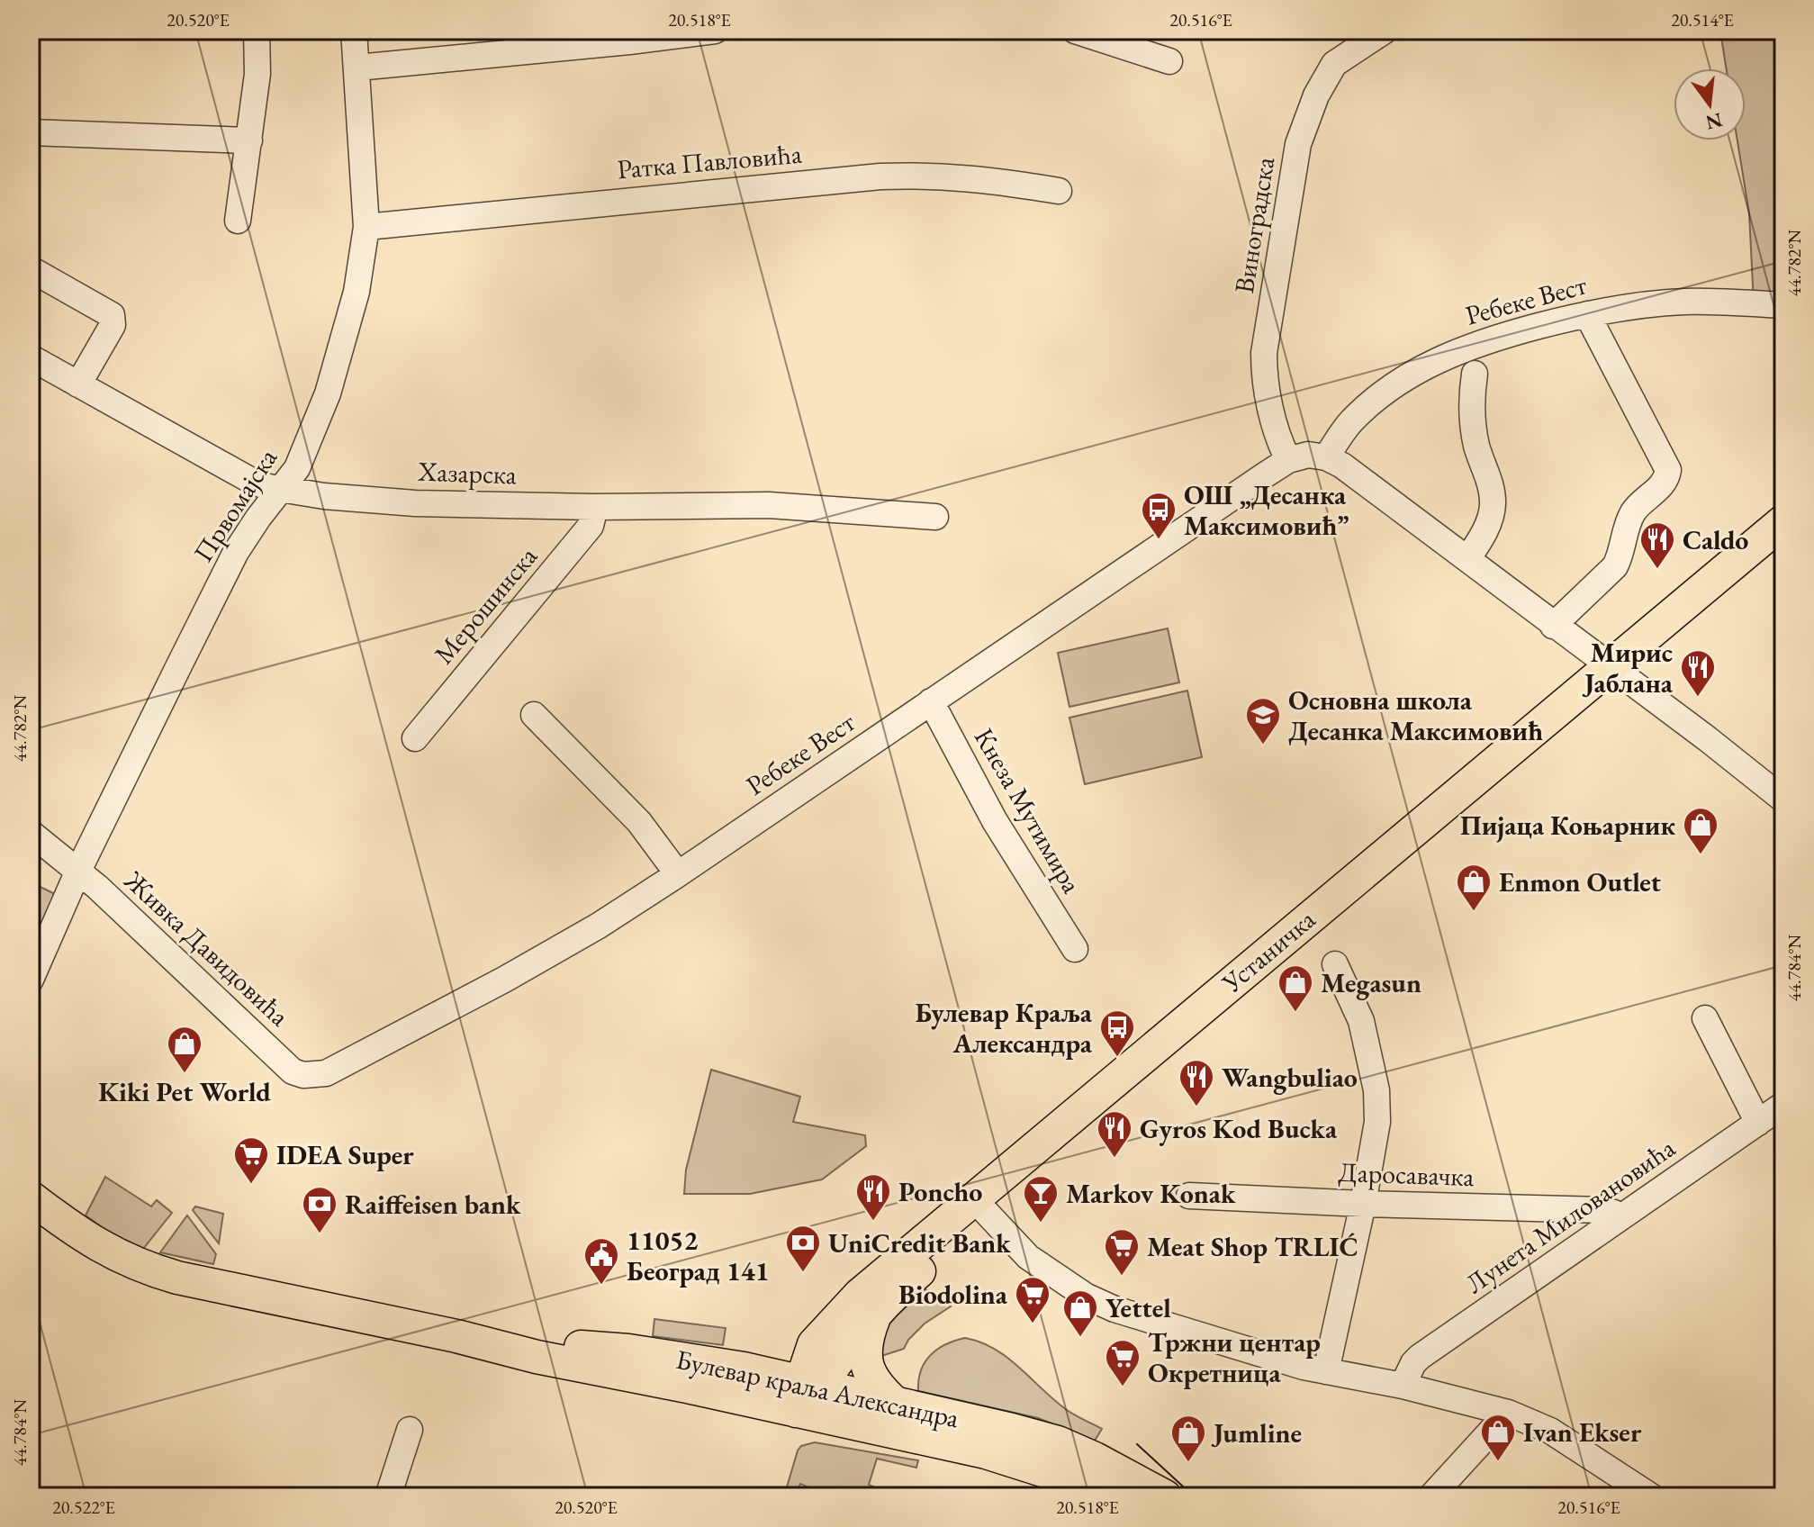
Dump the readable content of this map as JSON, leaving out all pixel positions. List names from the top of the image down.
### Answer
{
  "streets": {
    "main road": ["Устаничка", "Булевар краља Александра"],
    "street": [
      "Ратка Павловића",
      "Виноградска",
      "Ребеке Вест",
      "Хазарска",
      "Првомајска",
      "Мерошинска",
      "Кнеза Мутимира",
      "Живка Давидовића",
      "Даросавачка",
      "Лунета Миловановића"
    ]
  },
  "crossings": [
    ["Ратка Павловића", "Првомајска"],
    ["Виноградска", "Ребеке Вест"],
    ["Ребеке Вест", "Кнеза Мутимира"],
    ["Ребеке Вест", "Живка Давидовића"],
    ["Хазарска", "Првомајска"],
    ["Хазарска", "Мерошинска"],
    ["Првомајска", "Живка Давидовића"],
    ["Устаничка", "Булевар краља Александра"],
    ["Даросавачка", "Лунета Миловановића"]
  ],
  "places": {
    "bus stop": ["ОШ „Десанка Максимовић”", "Булевар Краља Александра"],
    "restaurant": [
      "Caldo",
      "Мирис Јаблана",
      "Wangbuliao",
      "Gyros Kod Bucka",
      "Poncho"
    ],
    "school or university": ["Основна школа Десанка Максимовић"],
    "shop": [
      "Пијаца Коњарник",
      "Enmon Outlet",
      "Megasun",
      "Kiki Pet World",
      "Yettel",
      "Ivan Ekser",
      "Jumline"
    ],
    "supermarket": [
      "IDEA Super",
      "Meat Shop TRLIĆ",
      "Biodolina",
      "Тржни центар Окретница"
    ],
    "bar": ["Markov Konak"],
    "bank": ["Raiffeisen bank", "UniCredit Bank"],
    "public building": ["11052 Београд 141"]
  },
  "north": "bottom",
  "coordinates": [
    "20.520°E",
    "20.518°E",
    "20.516°E",
    "20.514°E",
    "44.782°N",
    "44.784°N",
    "20.522°E"
  ]
}
